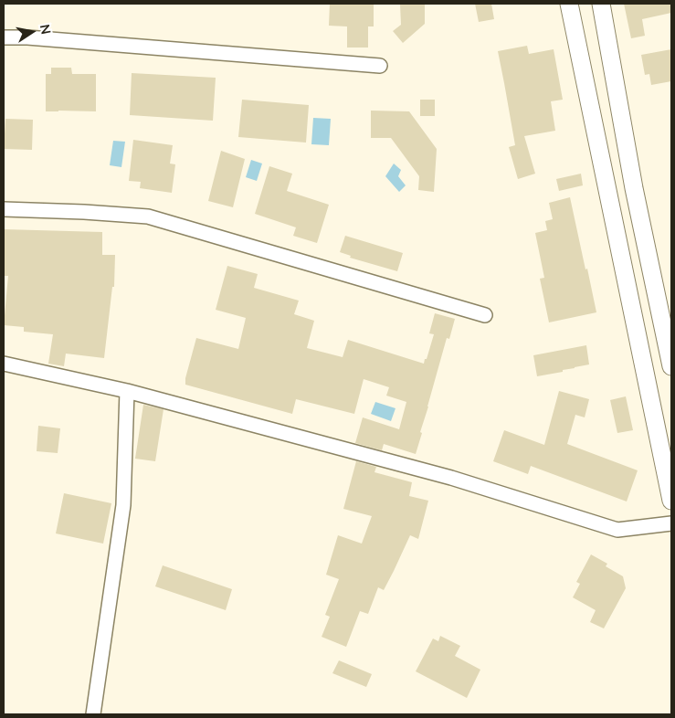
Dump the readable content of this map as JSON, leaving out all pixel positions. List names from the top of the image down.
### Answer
{
  "north": "right"
}
